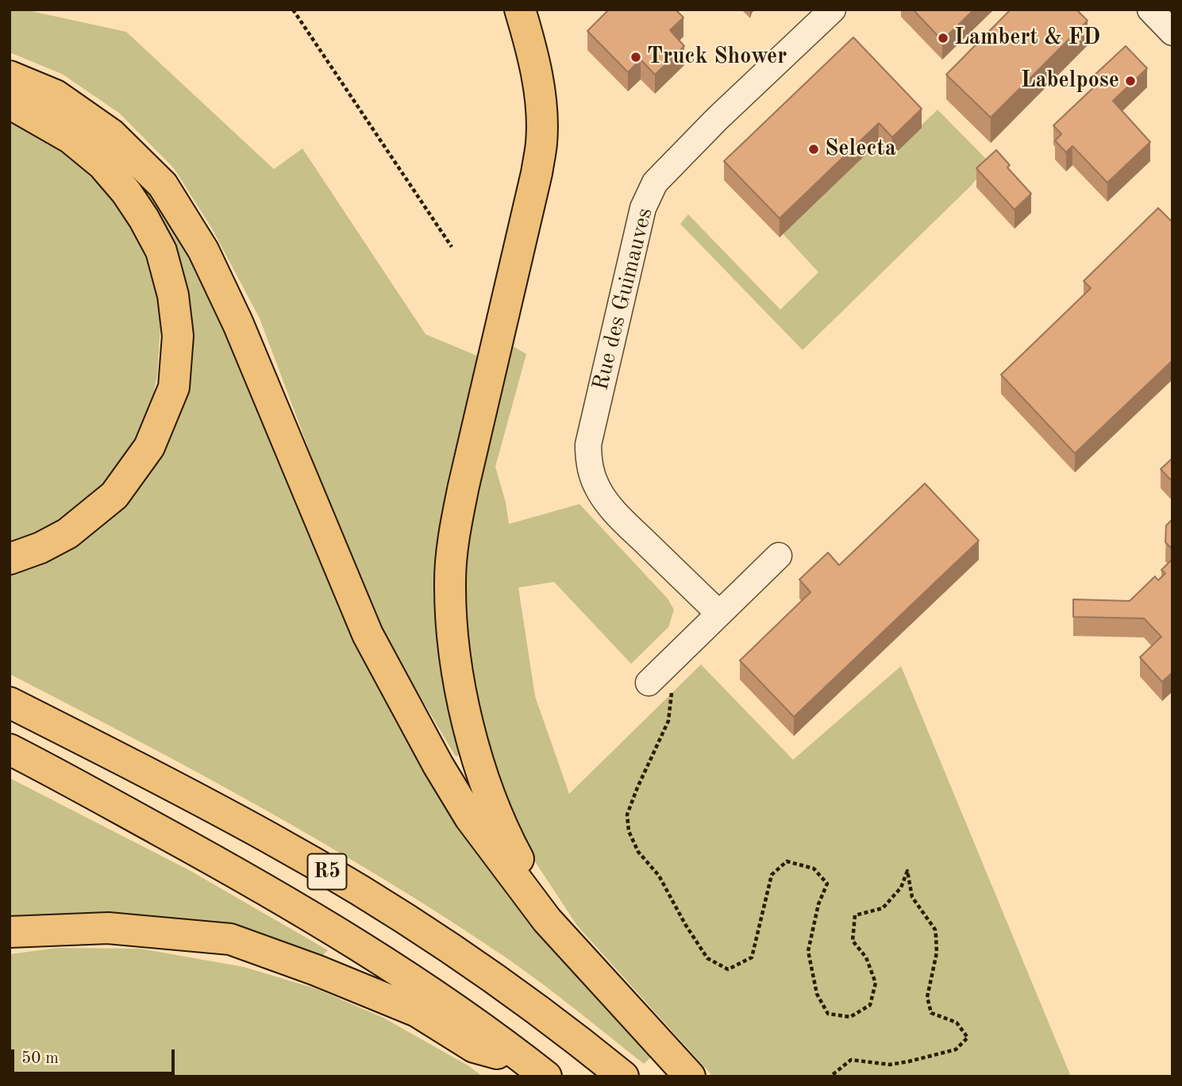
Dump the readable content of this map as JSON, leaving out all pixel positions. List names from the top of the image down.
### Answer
{
  "streets": {
    "highway": ["R5"],
    "street": ["Rue des Guimauves"]
  },
  "places": [
    "Lambert & FD",
    "Truck Shower",
    "Labelpose",
    "Selecta"
  ],
  "scale_bar": "50 m"
}
